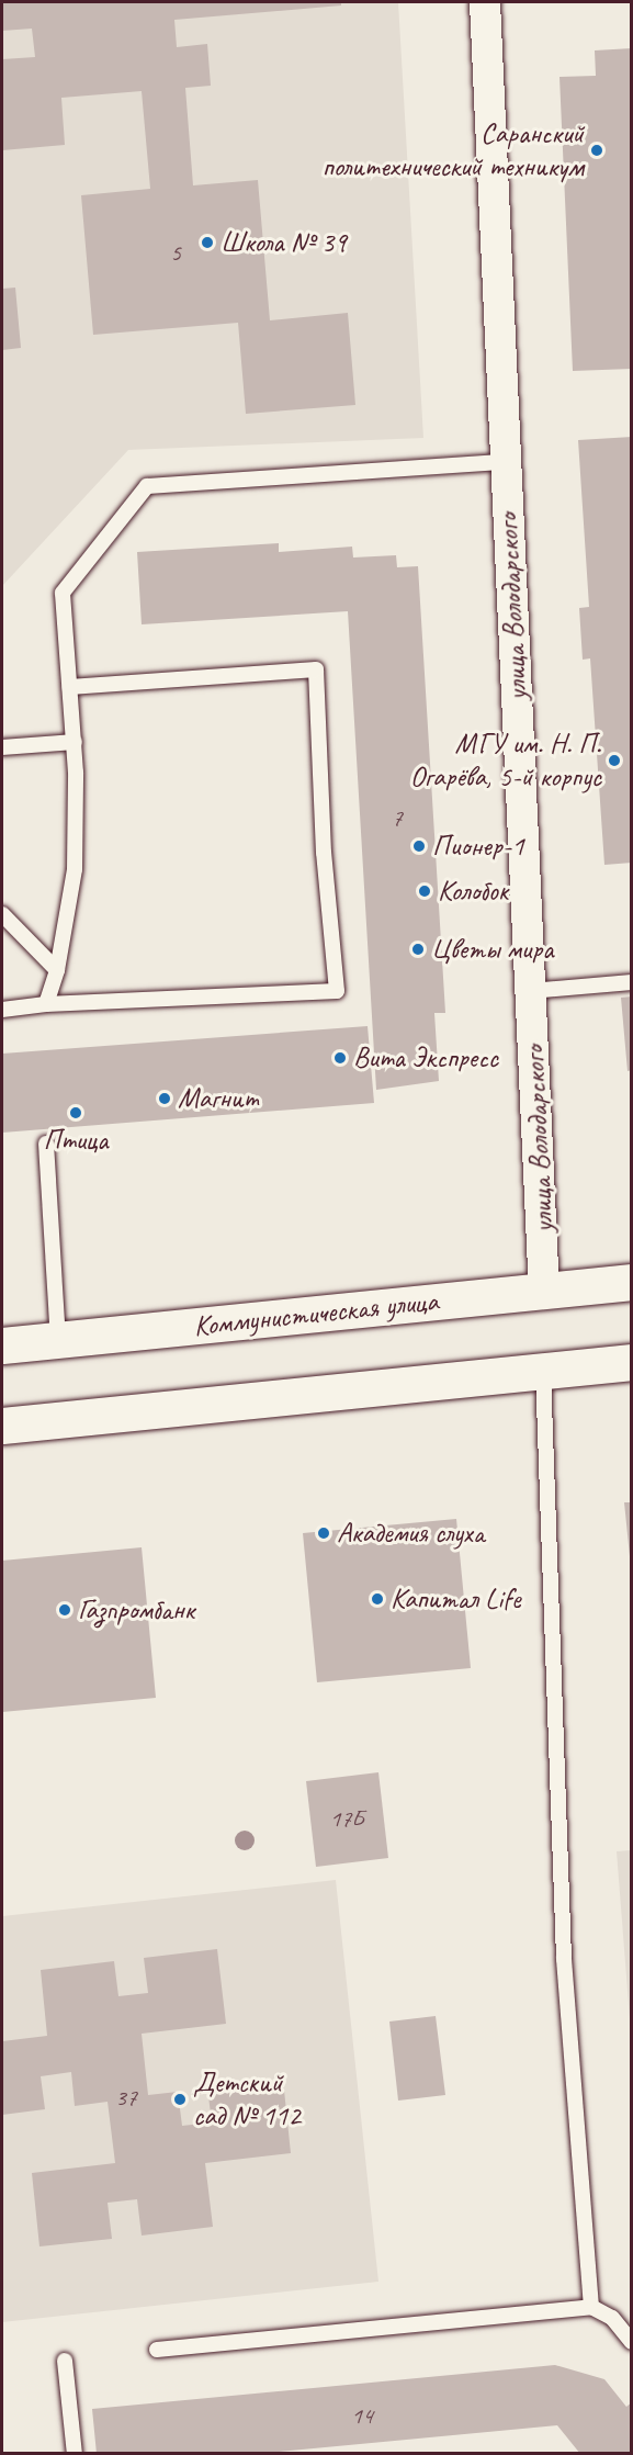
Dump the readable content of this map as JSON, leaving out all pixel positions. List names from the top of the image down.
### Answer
{
  "streets": {
    "main road": ["Коммунистическая улица"],
    "street": ["улица Володарского"]
  },
  "crossings": [
    ["улица Володарского", "Коммунистическая улица"]
  ],
  "places": [
    "Саранский политехнический техникум",
    "Школа № 39",
    "МГУ им. Н. П. Огарёва, 5-й корпус",
    "Пионер-1",
    "Колобок",
    "Цветы мира",
    "Вита Экспресс",
    "Магнит",
    "Птица",
    "Академия слуха",
    "Капитал Life",
    "Газпромбанк",
    "Детский сад № 112"
  ],
  "house_numbers": [
    "5",
    "7",
    "17Б",
    "37",
    "14"
  ]
}
